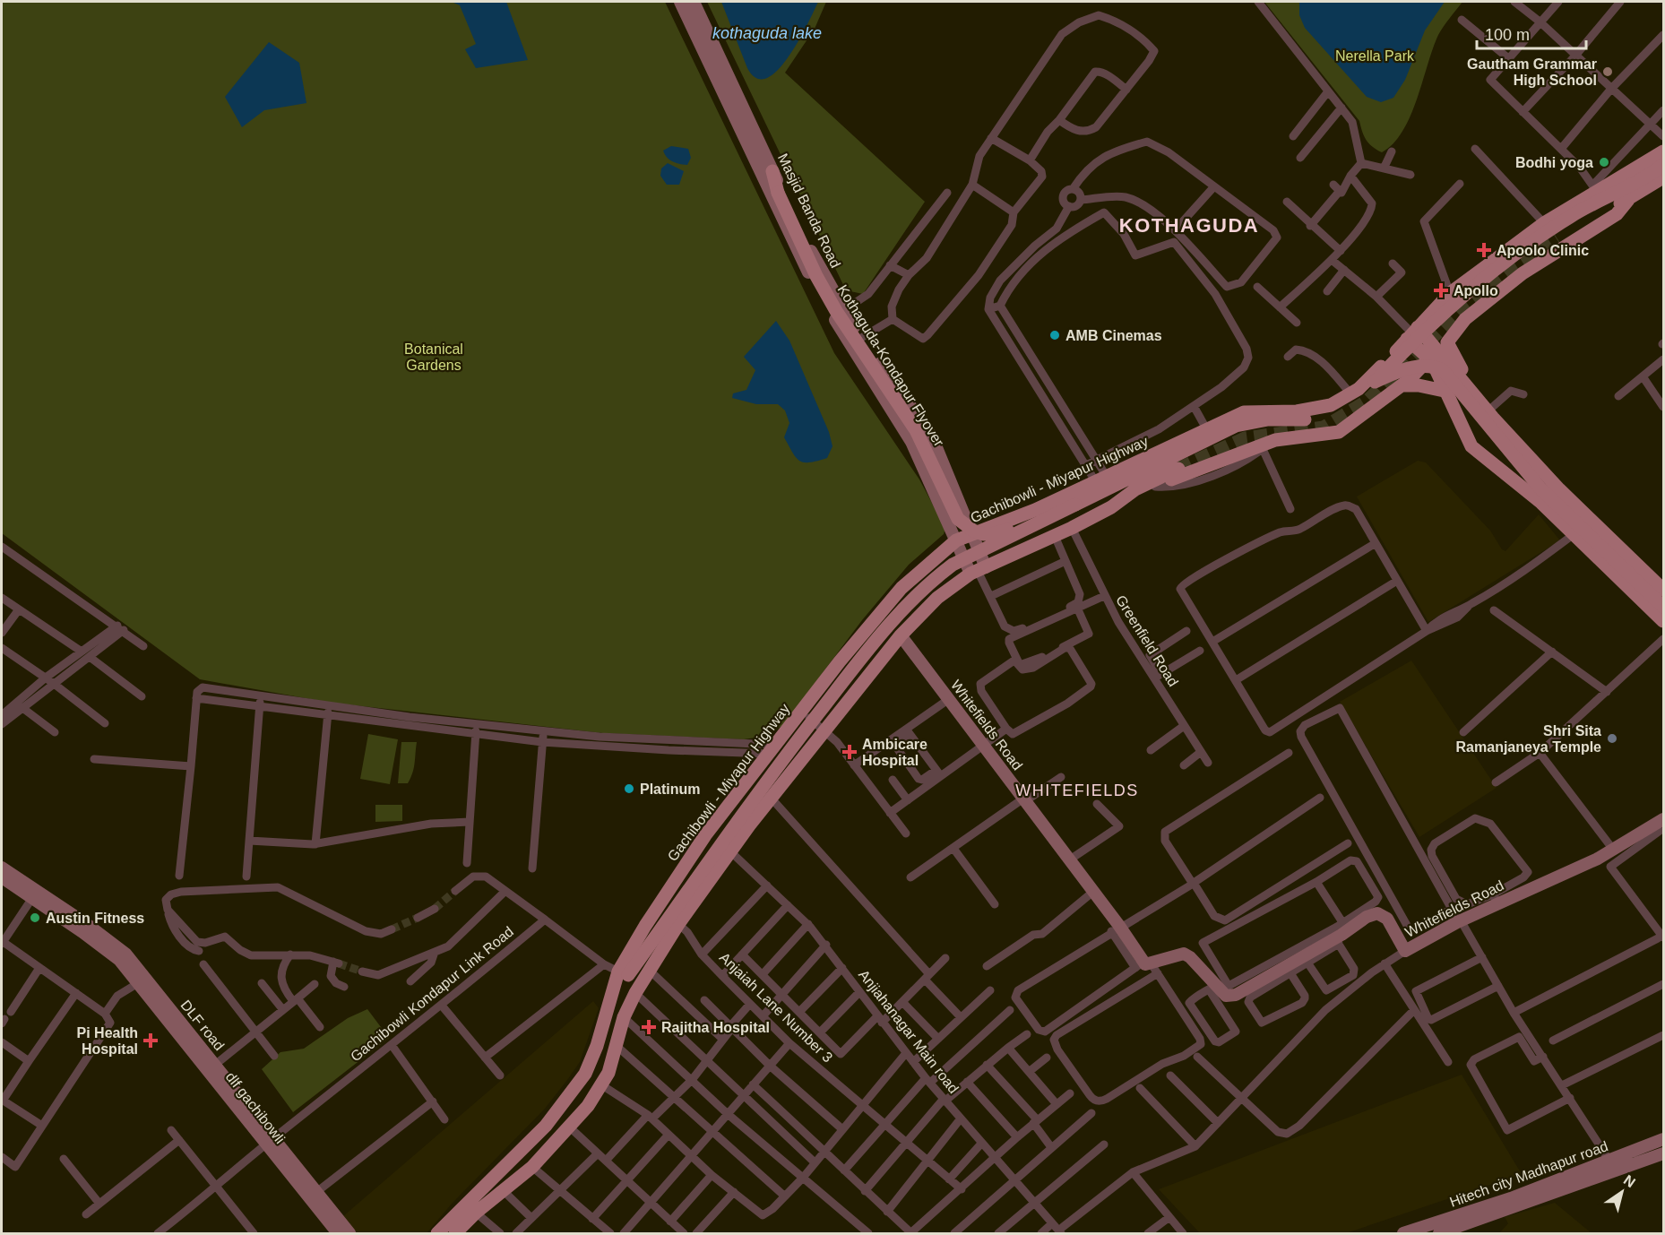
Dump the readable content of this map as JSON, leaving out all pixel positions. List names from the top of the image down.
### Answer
{
  "streets": {
    "main road": [
      "Masjid Banda Road",
      "Kothaguda-Kondapur Flyover",
      "Gachibowli - Miyapur Highway",
      "Whitefields Road",
      "DLF road",
      "dlf gachibowli",
      "Hitech city Madhapur road"
    ],
    "street": [
      "Greenfield Road",
      "Gachibowli Kondapur Link Road",
      "Anjaiah Lane Number 3",
      "Anjiahanagar Main road"
    ]
  },
  "crossings": [
    ["Masjid Banda Road", "Kothaguda-Kondapur Flyover"],
    ["Masjid Banda Road", "Gachibowli - Miyapur Highway"],
    ["Kothaguda-Kondapur Flyover", "Gachibowli - Miyapur Highway"],
    ["Gachibowli Kondapur Link Road", "DLF road"],
    ["Gachibowli Kondapur Link Road", "dlf gachibowli"],
    ["DLF road", "dlf gachibowli"]
  ],
  "districts": ["KOTHAGUDA", "WHITEFIELDS"],
  "water": ["kothaguda lake"],
  "parks": ["Nerella Park", "Botanical Gardens"],
  "places": {
    "other": [
      "Gautham Grammar High School",
      "Bodhi yoga",
      "AMB Cinemas",
      "Shri Sita Ramanjaneya Temple",
      "Platinum",
      "Austin Fitness"
    ],
    "health": [
      "Apoolo Clinic",
      "Apollo",
      "Ambicare Hospital",
      "Rajitha Hospital",
      "Pi Health Hospital"
    ]
  },
  "scale_bar": "100 m",
  "north": "top right"
}
